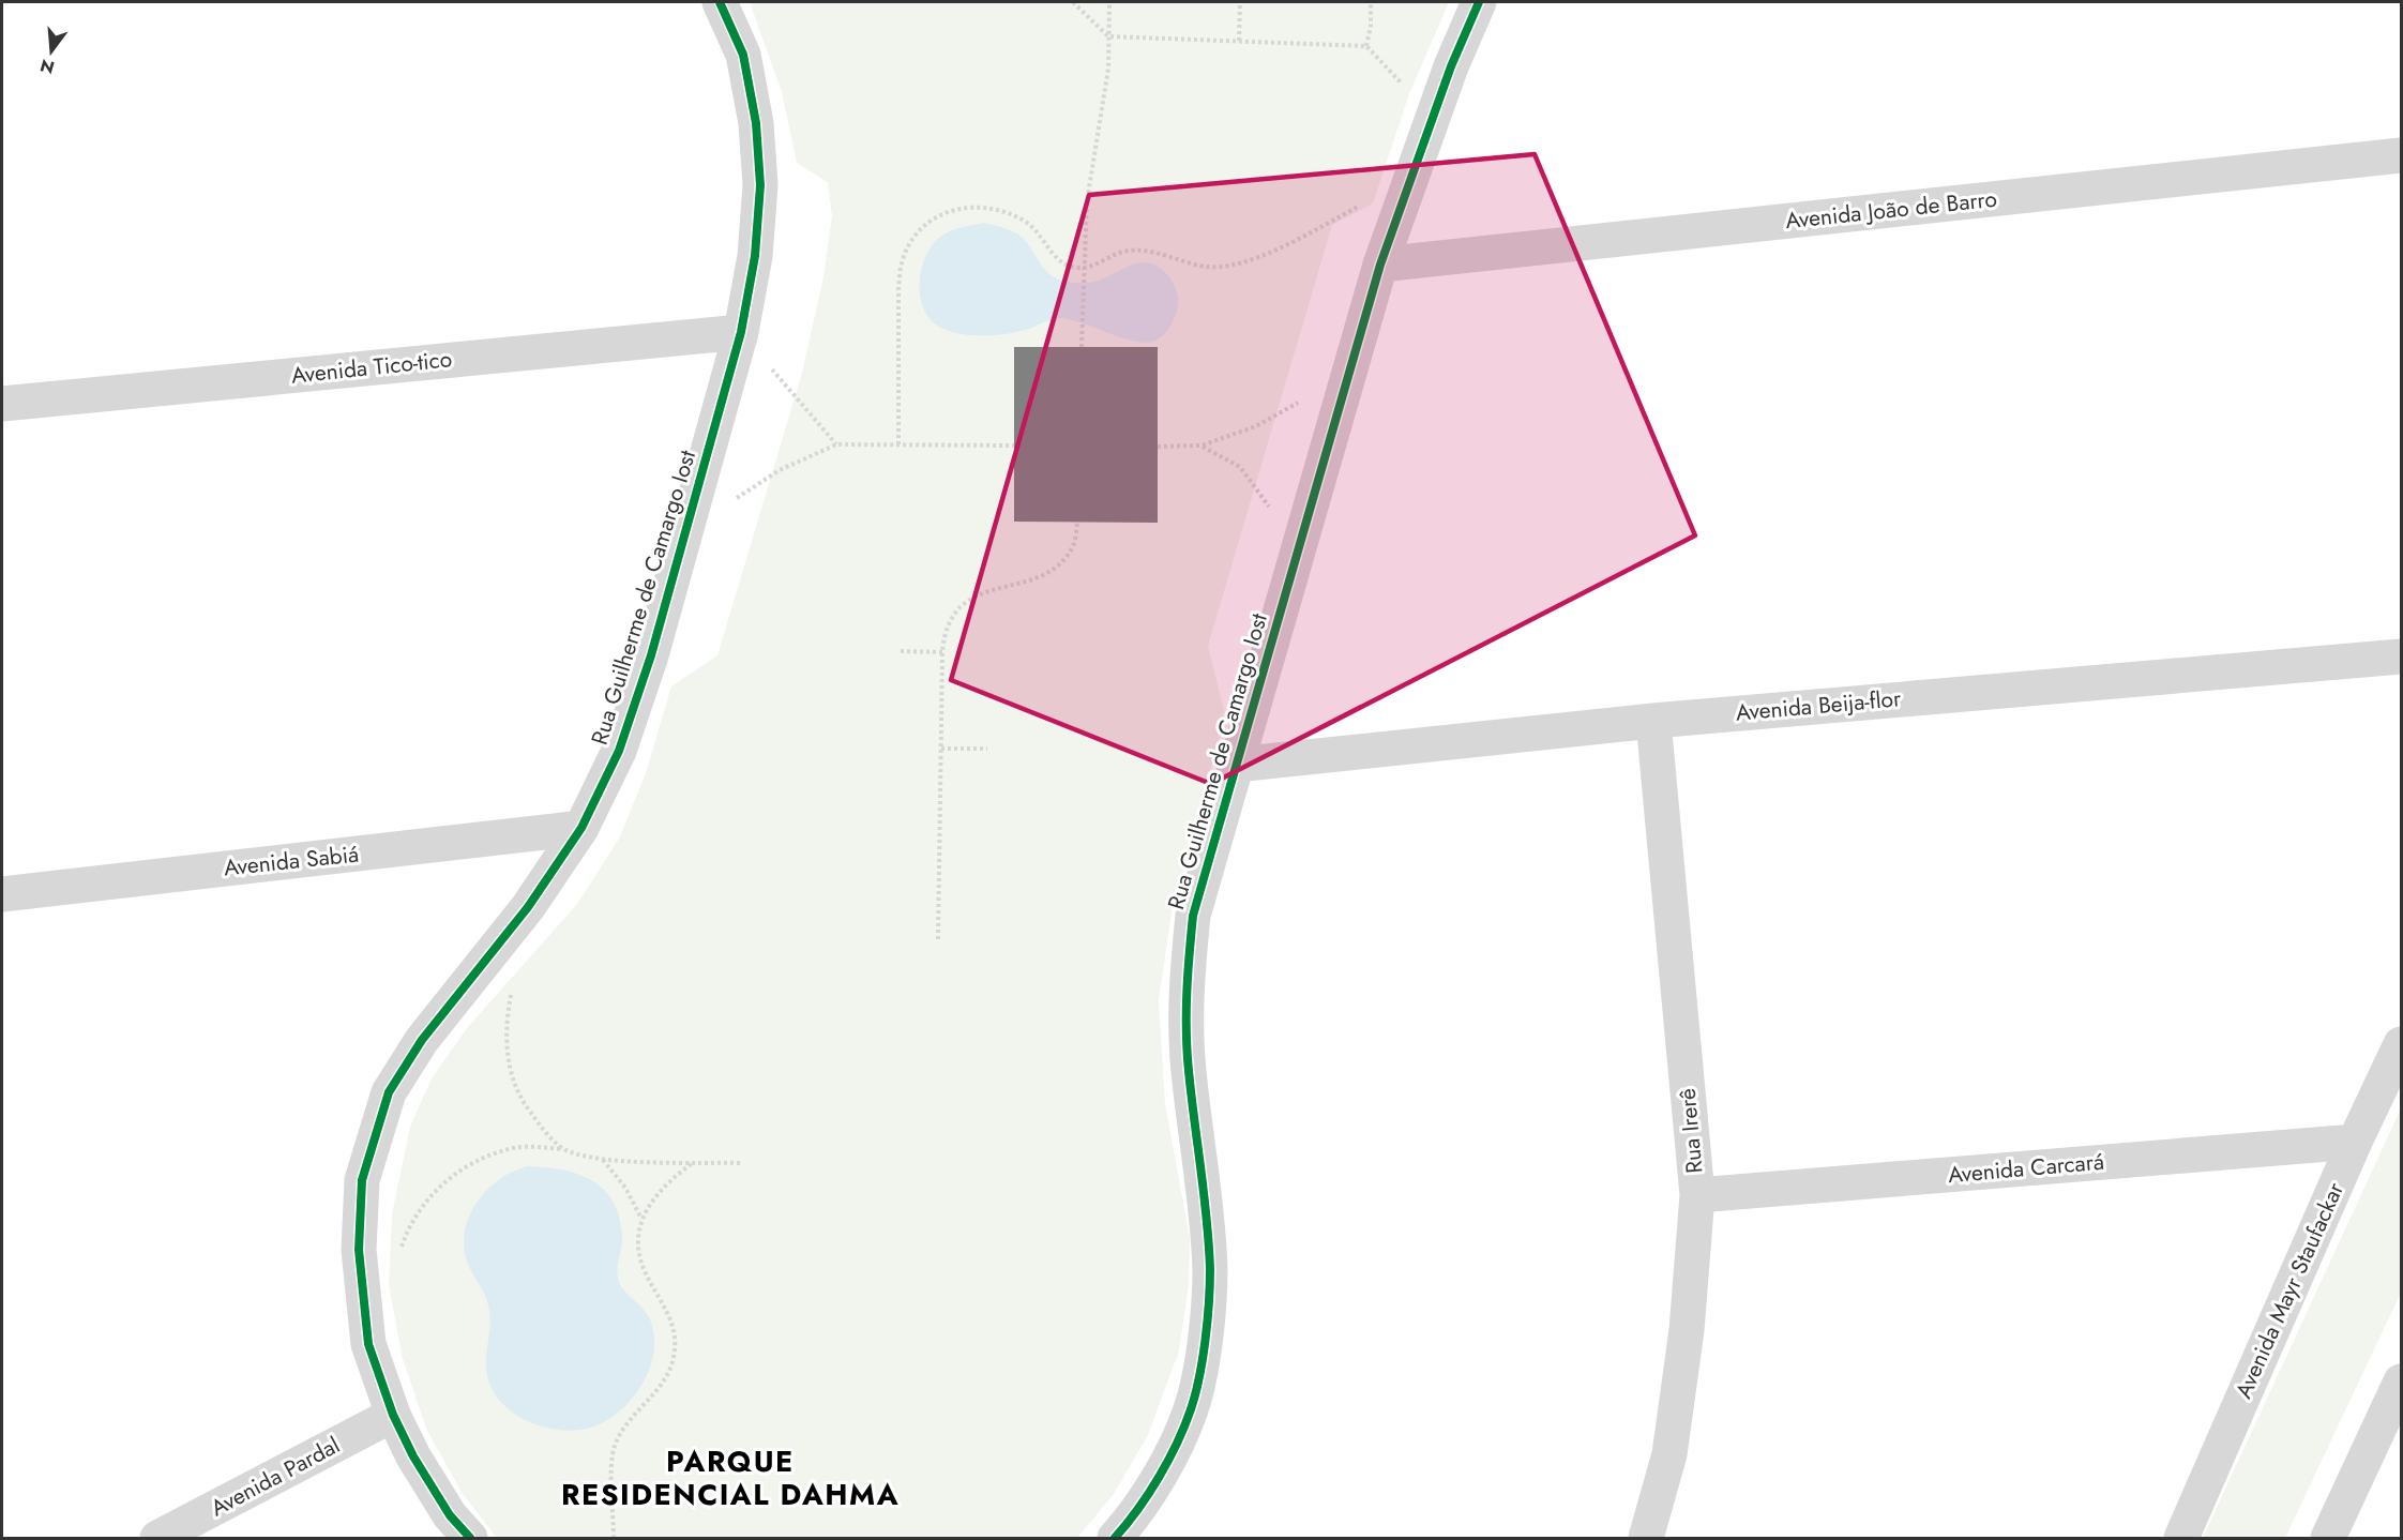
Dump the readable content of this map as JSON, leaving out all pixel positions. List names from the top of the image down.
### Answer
{
  "streets": {
    "street": [
      "Avenida João de Barro",
      "Avenida Tico-tico",
      "Rua Guilherme de Camargo Iost",
      "Avenida Beija-flor",
      "Avenida Sabiá",
      "Rua Irerê",
      "Avenida Carcará",
      "Avenida Mayr Staufackar",
      "Avenida Pardal"
    ]
  },
  "crossings": [
    ["Avenida João de Barro", "Rua Guilherme de Camargo Iost"],
    ["Avenida Tico-tico", "Rua Guilherme de Camargo Iost"],
    ["Rua Guilherme de Camargo Iost", "Avenida Beija-flor"],
    ["Rua Guilherme de Camargo Iost", "Avenida Sabiá"],
    ["Rua Guilherme de Camargo Iost", "Avenida Pardal"],
    ["Avenida Beija-flor", "Rua Irerê"],
    ["Rua Irerê", "Avenida Carcará"],
    ["Avenida Carcará", "Avenida Mayr Staufackar"]
  ],
  "districts": ["PARQUE RESIDENCIAL DAHMA"],
  "north": "bottom"
}
